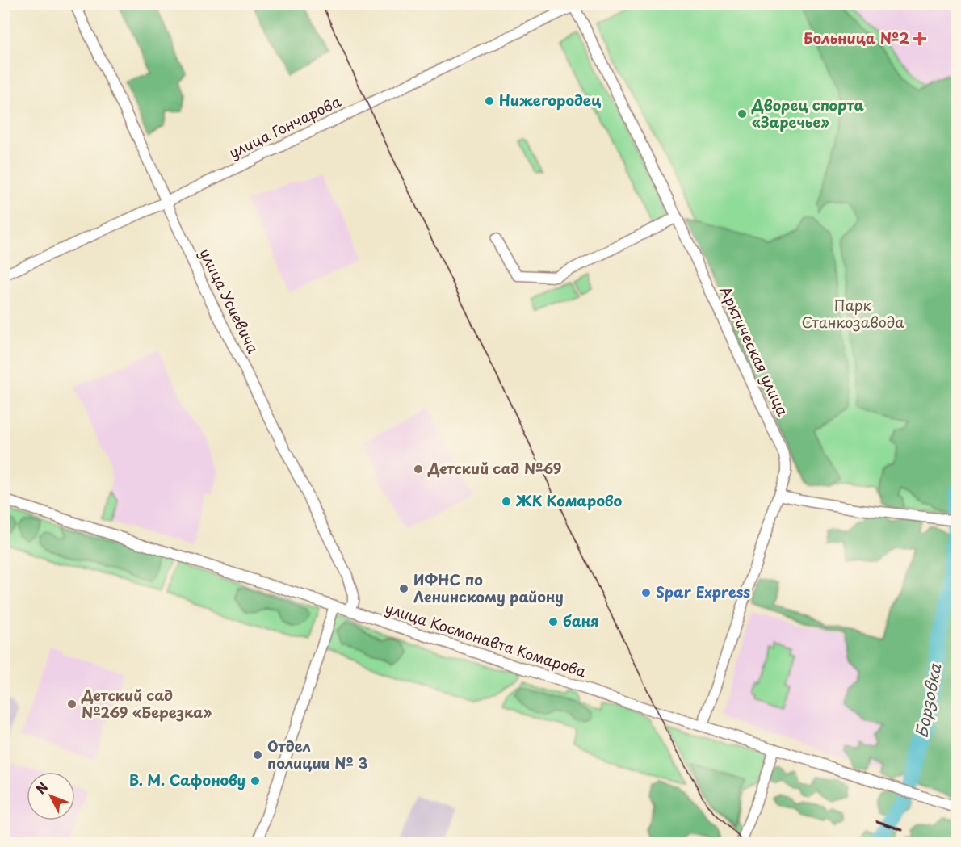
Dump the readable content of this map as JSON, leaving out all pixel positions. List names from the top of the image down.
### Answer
{
  "streets": {
    "street": [
      "улица Гончарова",
      "улица Усиевича",
      "Арктическая улица",
      "улица Космонавта Комарова"
    ]
  },
  "crossings": [
    ["улица Гончарова", "улица Усиевича"],
    ["улица Гончарова", "Арктическая улица"],
    ["улица Усиевича", "улица Космонавта Комарова"],
    ["Арктическая улица", "улица Космонавта Комарова"]
  ],
  "water": ["Борзовка"],
  "parks": ["Парк Станкозавода"],
  "places": {
    "health": ["Больница №2"],
    "other": [
      "Нижегородец",
      "Дворец спорта «Заречье»",
      "Детский сад №69",
      "ЖК Комарово",
      "ИФНС по Ленинскому району",
      "Spar Express",
      "баня",
      "Детский сад №269 «Березка»",
      "Отдел полиции № 3",
      "В. М. Сафонову"
    ]
  },
  "north": "top left"
}
